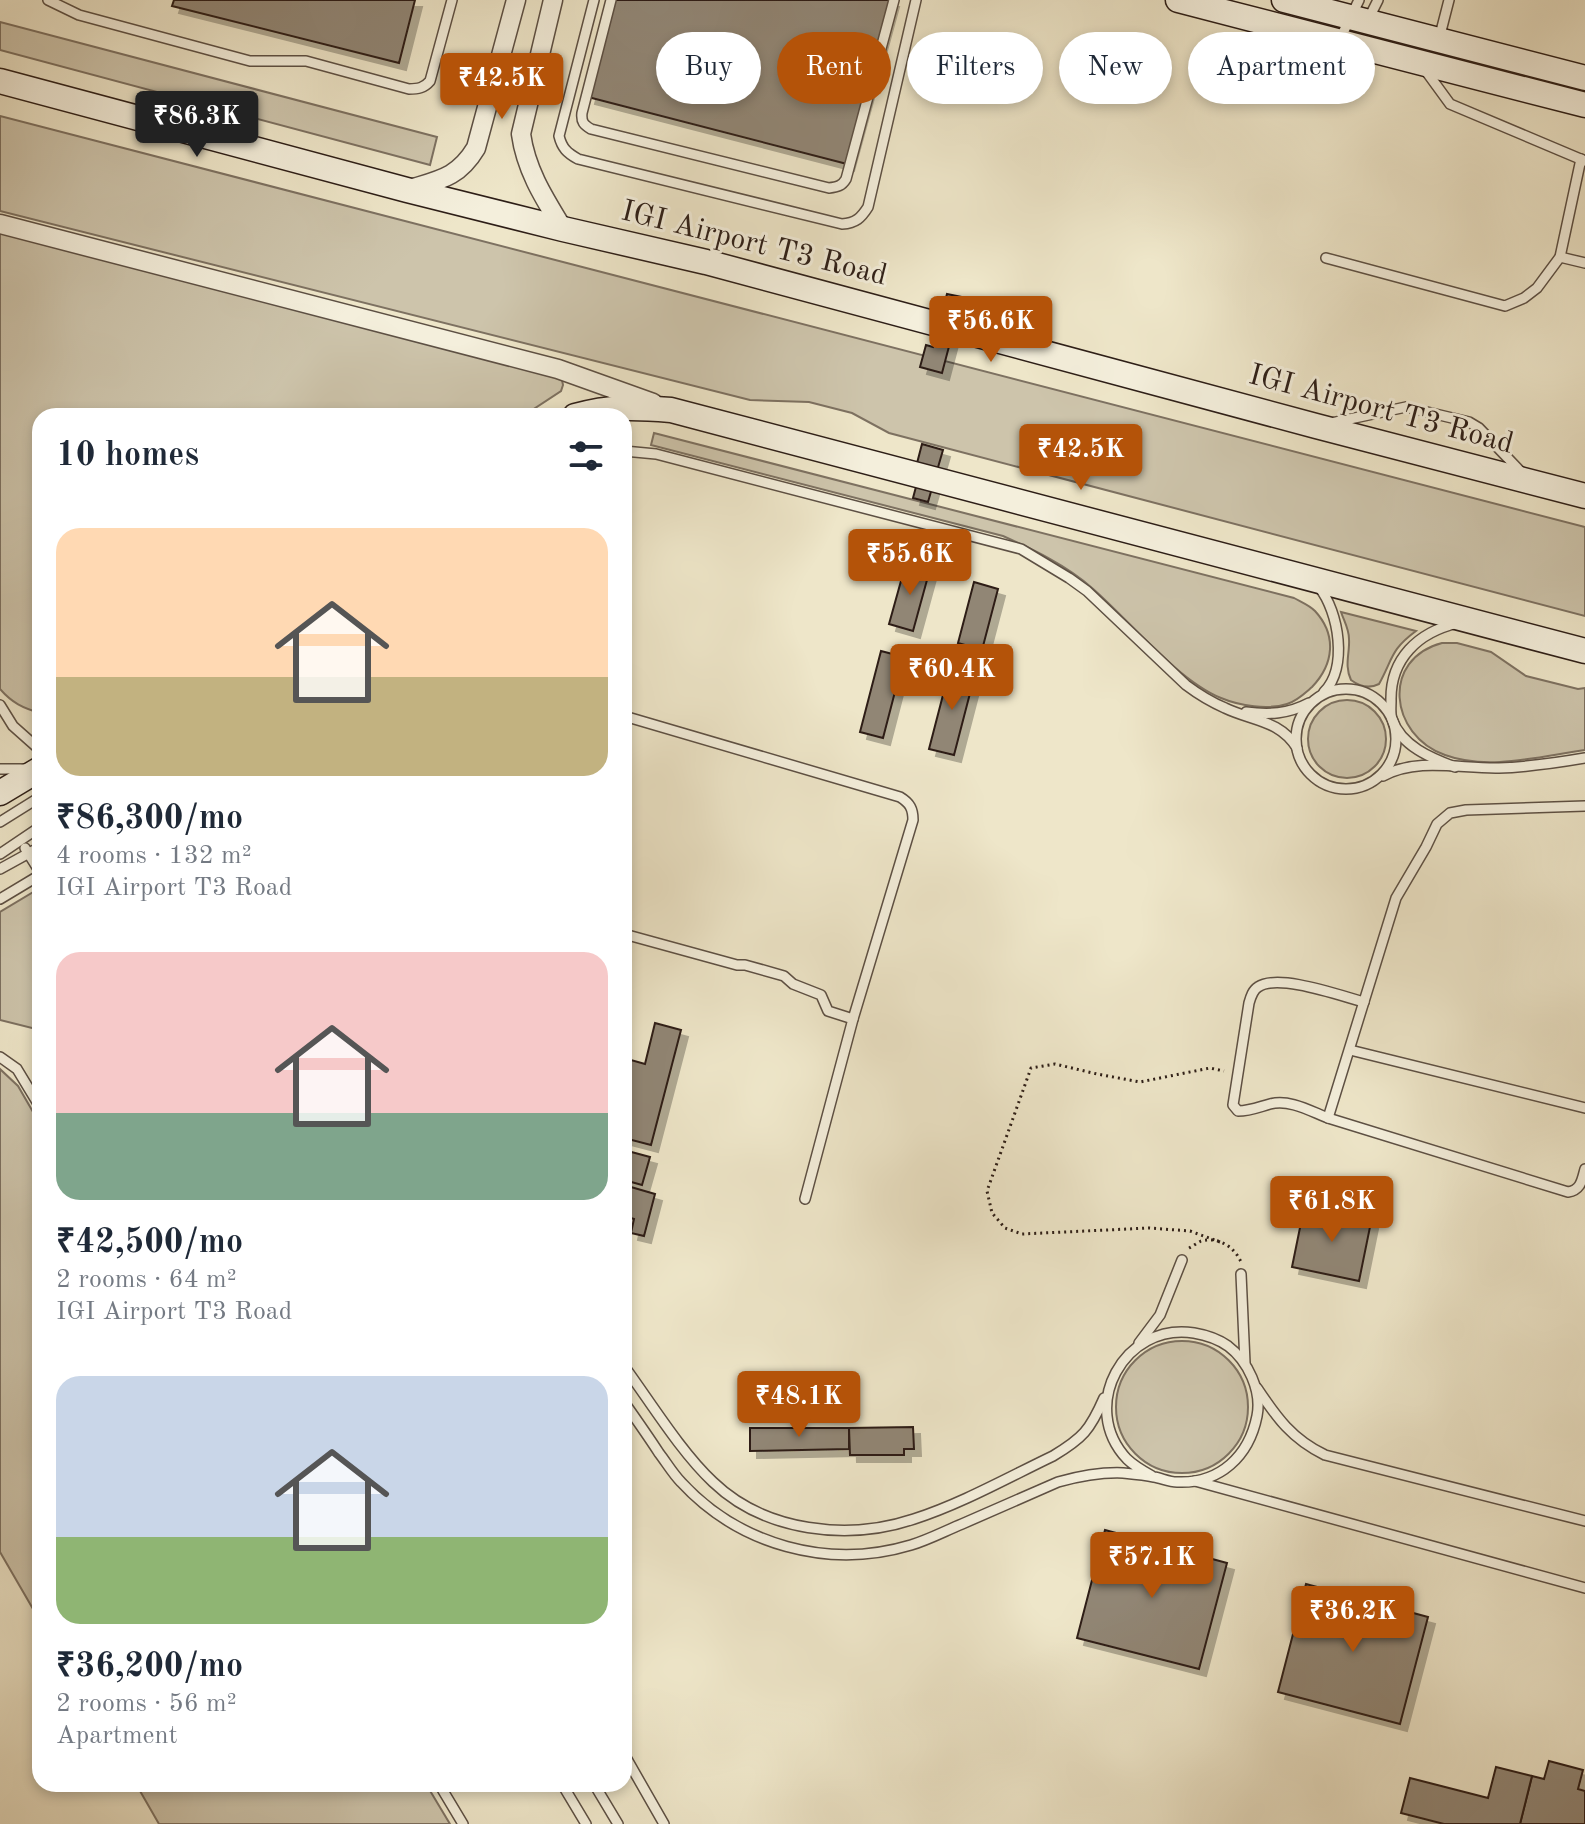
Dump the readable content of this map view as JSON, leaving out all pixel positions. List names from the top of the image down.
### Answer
{
  "streets": {
    "main road": ["IGI Airport T3 Road"]
  },
  "page": {
    "chip": [
      "Buy",
      "Rent",
      "Filters",
      "New",
      "Apartment"
    ],
    "price": [
      "₹42.5K",
      "₹86.3K",
      "₹56.6K",
      "₹42.5K",
      "₹55.6K",
      "₹60.4K",
      "₹61.8K",
      "₹48.1K",
      "₹57.1K",
      "₹36.2K"
    ],
    "heading": "10 homes",
    "list": [
      {
        "name": "₹86,300/mo",
        "note": "4 rooms · 132 m² · IGI Airport T3 Road"
      },
      {
        "name": "₹42,500/mo",
        "note": "2 rooms · 64 m² · IGI Airport T3 Road"
      },
      {
        "name": "₹36,200/mo",
        "note": "2 rooms · 56 m² · Apartment"
      }
    ]
  }
}
